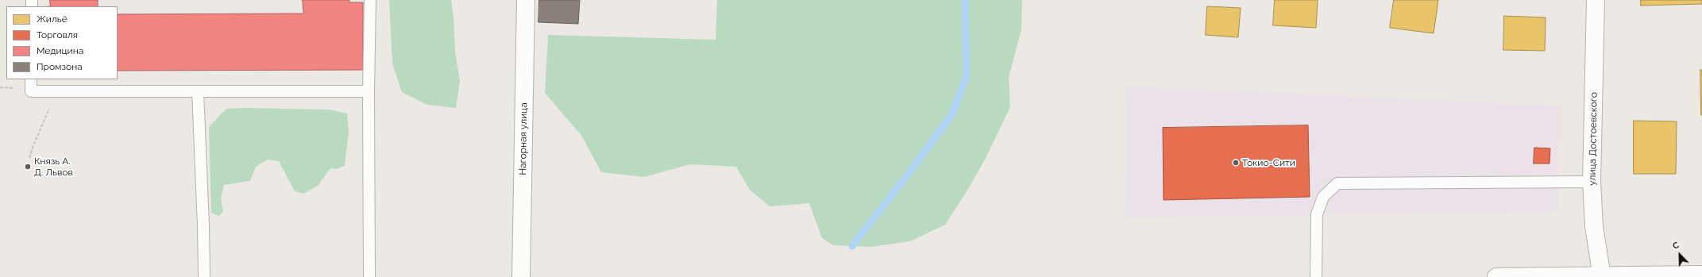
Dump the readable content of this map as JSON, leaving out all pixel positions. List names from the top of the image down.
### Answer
{
  "streets": {
    "street": ["Нагорная улица", "улица Достоевского"]
  },
  "places": ["Токио-Сити", "Князь А. Д. Львов"],
  "legend": [
    "Жильё",
    "Торговля",
    "Медицина",
    "Промзона"
  ],
  "north": "top left"
}
